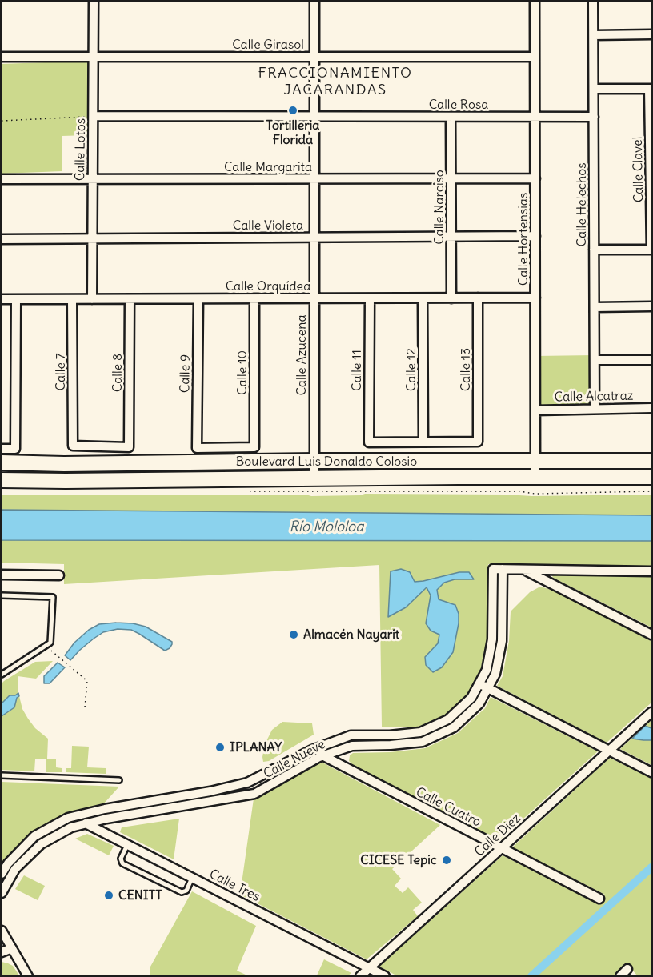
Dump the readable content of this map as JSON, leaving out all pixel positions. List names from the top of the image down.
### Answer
{
  "streets": {
    "main road": ["Boulevard Luis Donaldo Colosio"],
    "street": [
      "Calle Girasol",
      "Calle Rosa",
      "Calle Lotos",
      "Calle Margarita",
      "Calle Clavel",
      "Calle Helechos",
      "Calle Narciso",
      "Calle Violeta",
      "Calle Hortensias",
      "Calle Orquídea",
      "Calle Azucena",
      "Calle 12",
      "Calle 13",
      "Calle 11",
      "Calle 7",
      "Calle 8",
      "Calle 10",
      "Calle 9",
      "Calle Alcatraz",
      "Calle Nueve",
      "Calle Cuatro",
      "Calle Diez",
      "Calle Tres"
    ]
  },
  "crossings": [
    ["Calle Girasol", "Calle Lotos"],
    ["Calle Girasol", "Calle Hortensias"],
    ["Calle Girasol", "Calle Azucena"],
    ["Calle Rosa", "Calle Lotos"],
    ["Calle Rosa", "Calle Helechos"],
    ["Calle Rosa", "Calle Narciso"],
    ["Calle Rosa", "Calle Hortensias"],
    ["Calle Rosa", "Calle Azucena"],
    ["Calle Lotos", "Calle Margarita"],
    ["Calle Lotos", "Calle Violeta"],
    ["Calle Lotos", "Calle Orquídea"],
    ["Calle Margarita", "Calle Narciso"],
    ["Calle Margarita", "Calle Hortensias"],
    ["Calle Margarita", "Calle Azucena"],
    ["Calle Helechos", "Calle Alcatraz"],
    ["Calle Narciso", "Calle Violeta"],
    ["Calle Narciso", "Calle Orquídea"],
    ["Calle Violeta", "Calle Hortensias"],
    ["Calle Violeta", "Calle Azucena"],
    ["Calle Hortensias", "Calle Orquídea"],
    ["Calle Hortensias", "Calle Alcatraz"],
    ["Calle Hortensias", "Boulevard Luis Donaldo Colosio"],
    ["Calle Orquídea", "Calle Azucena"],
    ["Calle Orquídea", "Calle 12"],
    ["Calle Orquídea", "Calle 13"],
    ["Calle Orquídea", "Calle 11"],
    ["Calle Orquídea", "Calle 7"],
    ["Calle Orquídea", "Calle 8"],
    ["Calle Orquídea", "Calle 10"],
    ["Calle Orquídea", "Calle 9"],
    ["Calle Azucena", "Boulevard Luis Donaldo Colosio"],
    ["Calle 12", "Calle 13"],
    ["Calle 12", "Calle 11"],
    ["Calle 13", "Calle 11"],
    ["Calle 7", "Calle 8"],
    ["Calle 10", "Calle 9"],
    ["Calle Nueve", "Calle Cuatro"],
    ["Calle Nueve", "Calle Tres"],
    ["Calle Cuatro", "Calle Diez"],
    ["Calle Diez", "Calle Tres"]
  ],
  "districts": ["FRACCIONAMIENTO JACARANDAS"],
  "water": ["Río Mololoa"],
  "places": [
    "Tortilleria Florida",
    "Almacén Nayarit",
    "IPLANAY",
    "CICESE Tepic",
    "CENITT"
  ]
}
